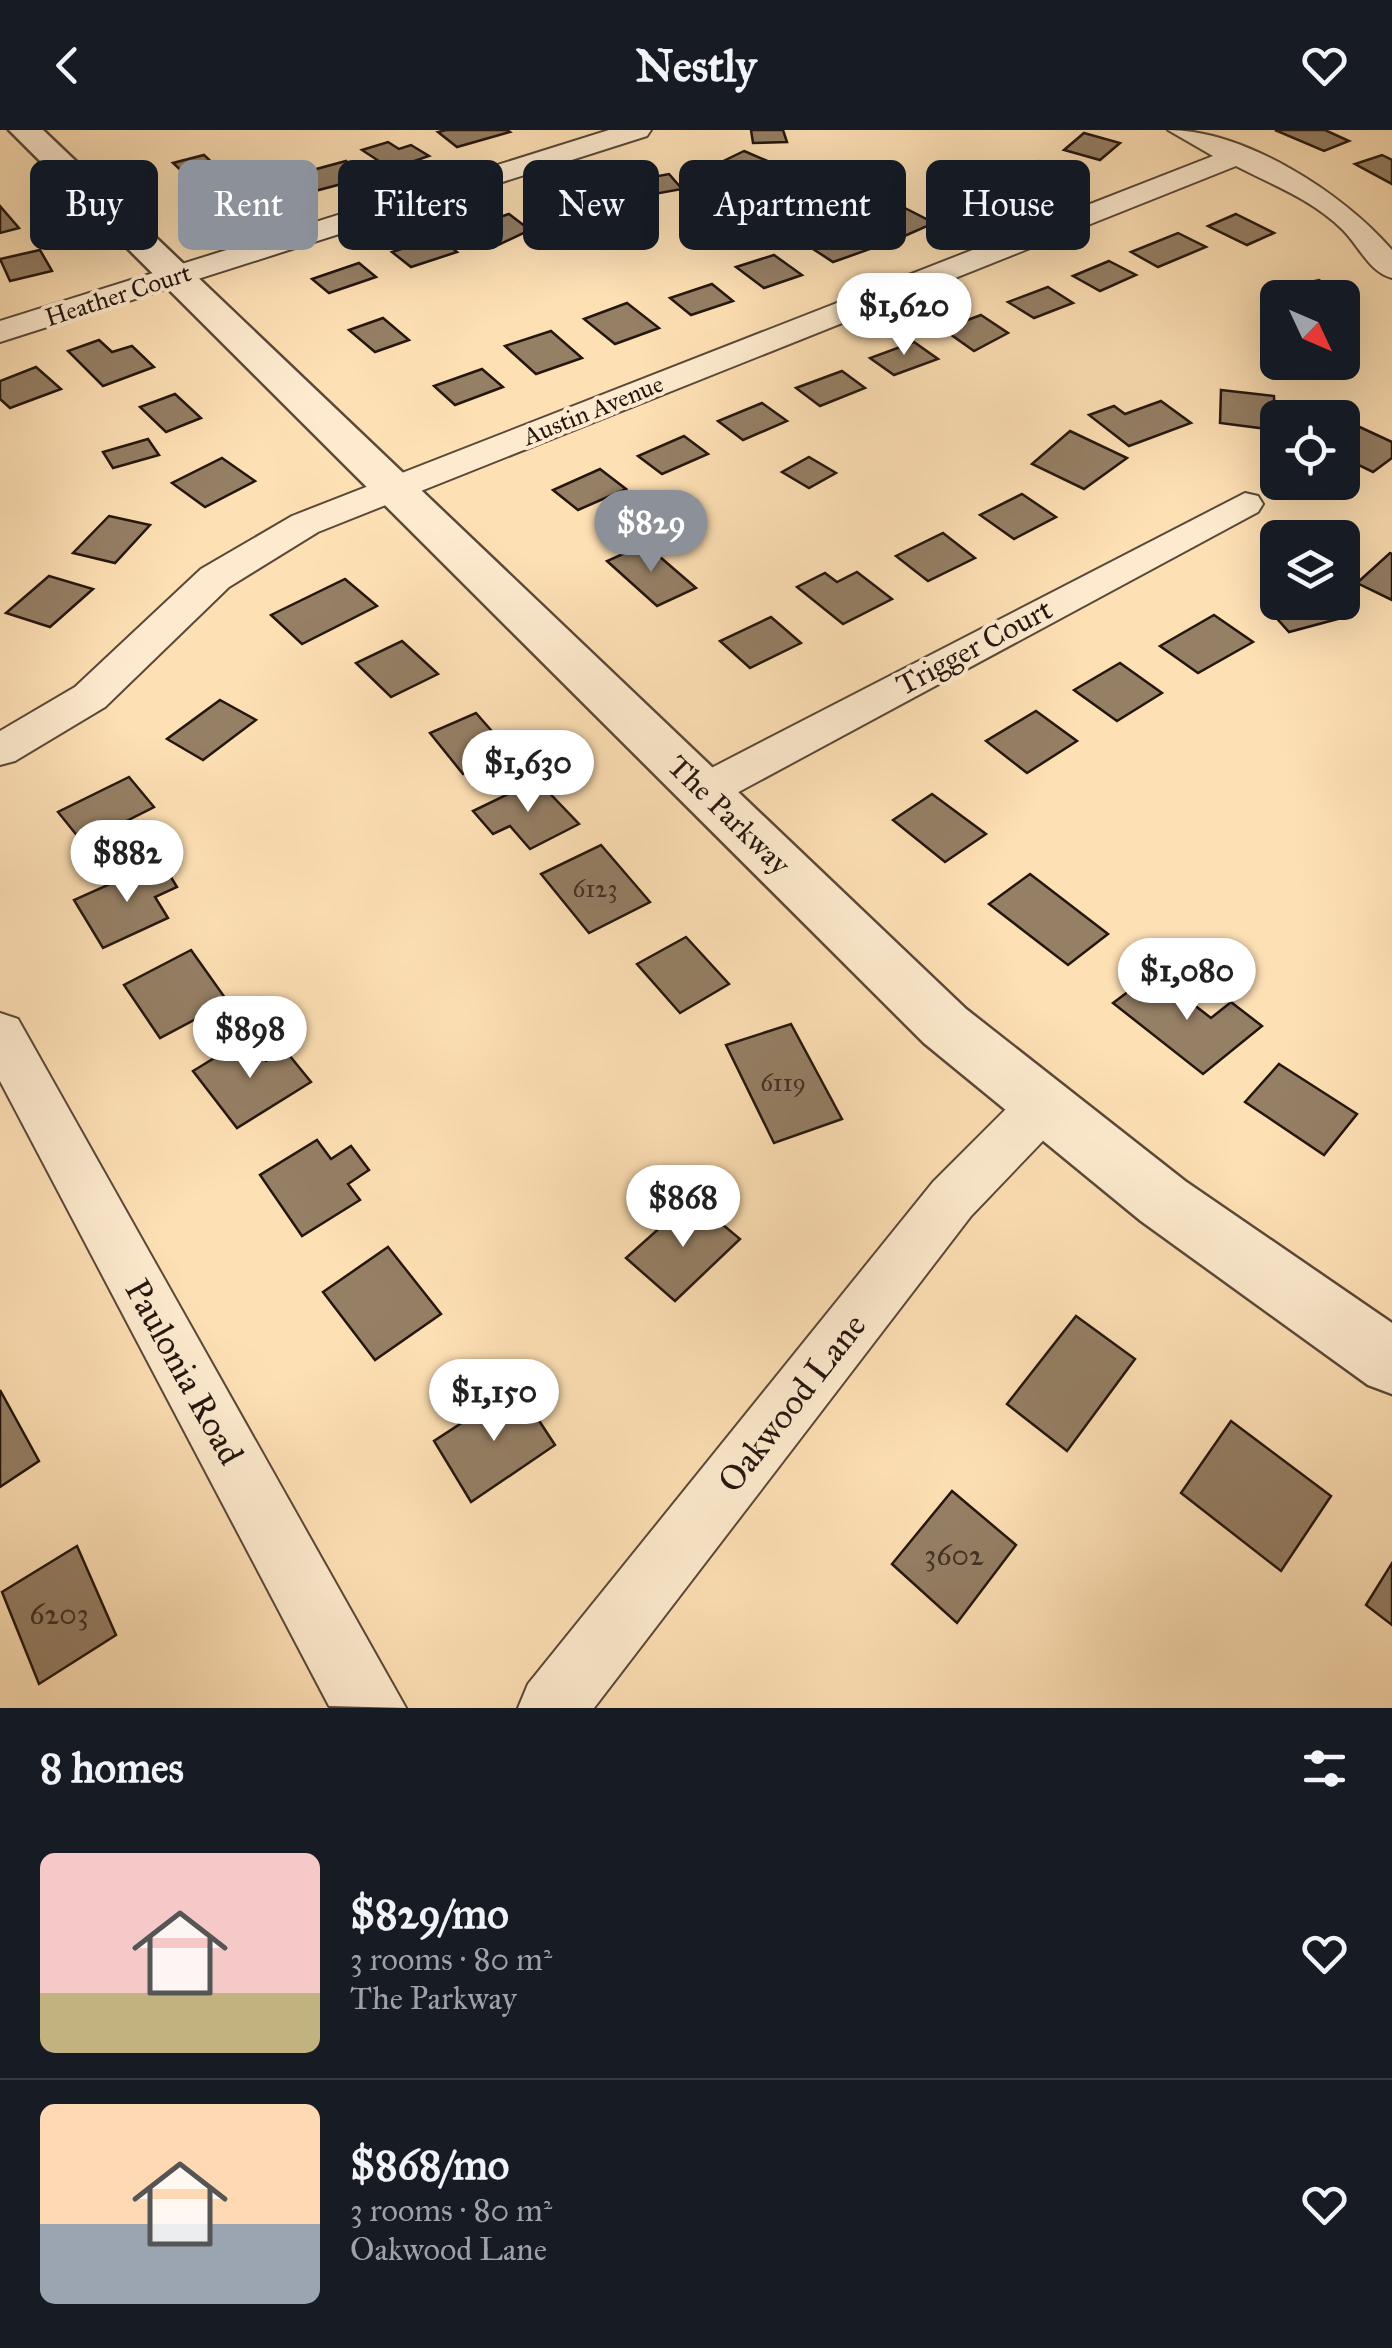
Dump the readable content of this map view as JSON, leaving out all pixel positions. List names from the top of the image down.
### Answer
{
  "streets": {
    "street": [
      "Heather Court",
      "Austin Avenue",
      "Trigger Court",
      "The Parkway",
      "Paulonia Road",
      "Oakwood Lane"
    ]
  },
  "crossings": [
    ["Heather Court", "The Parkway"],
    ["Austin Avenue", "The Parkway"],
    ["Trigger Court", "The Parkway"],
    ["The Parkway", "Oakwood Lane"]
  ],
  "house_numbers": [
    "6123",
    "6119",
    "3602",
    "6203"
  ],
  "north": "bottom right",
  "page": {
    "header": "Nestly",
    "chip": [
      "Buy",
      "Rent",
      "Filters",
      "New",
      "Apartment",
      "House"
    ],
    "price": [
      "$1,620",
      "$829",
      "$1,630",
      "$882",
      "$1,080",
      "$898",
      "$868",
      "$1,150"
    ],
    "heading": "8 homes",
    "list": [
      {
        "name": "$829/mo",
        "note": "3 rooms · 80 m² · The Parkway"
      },
      {
        "name": "$868/mo",
        "note": "3 rooms · 80 m² · Oakwood Lane"
      }
    ]
  }
}
